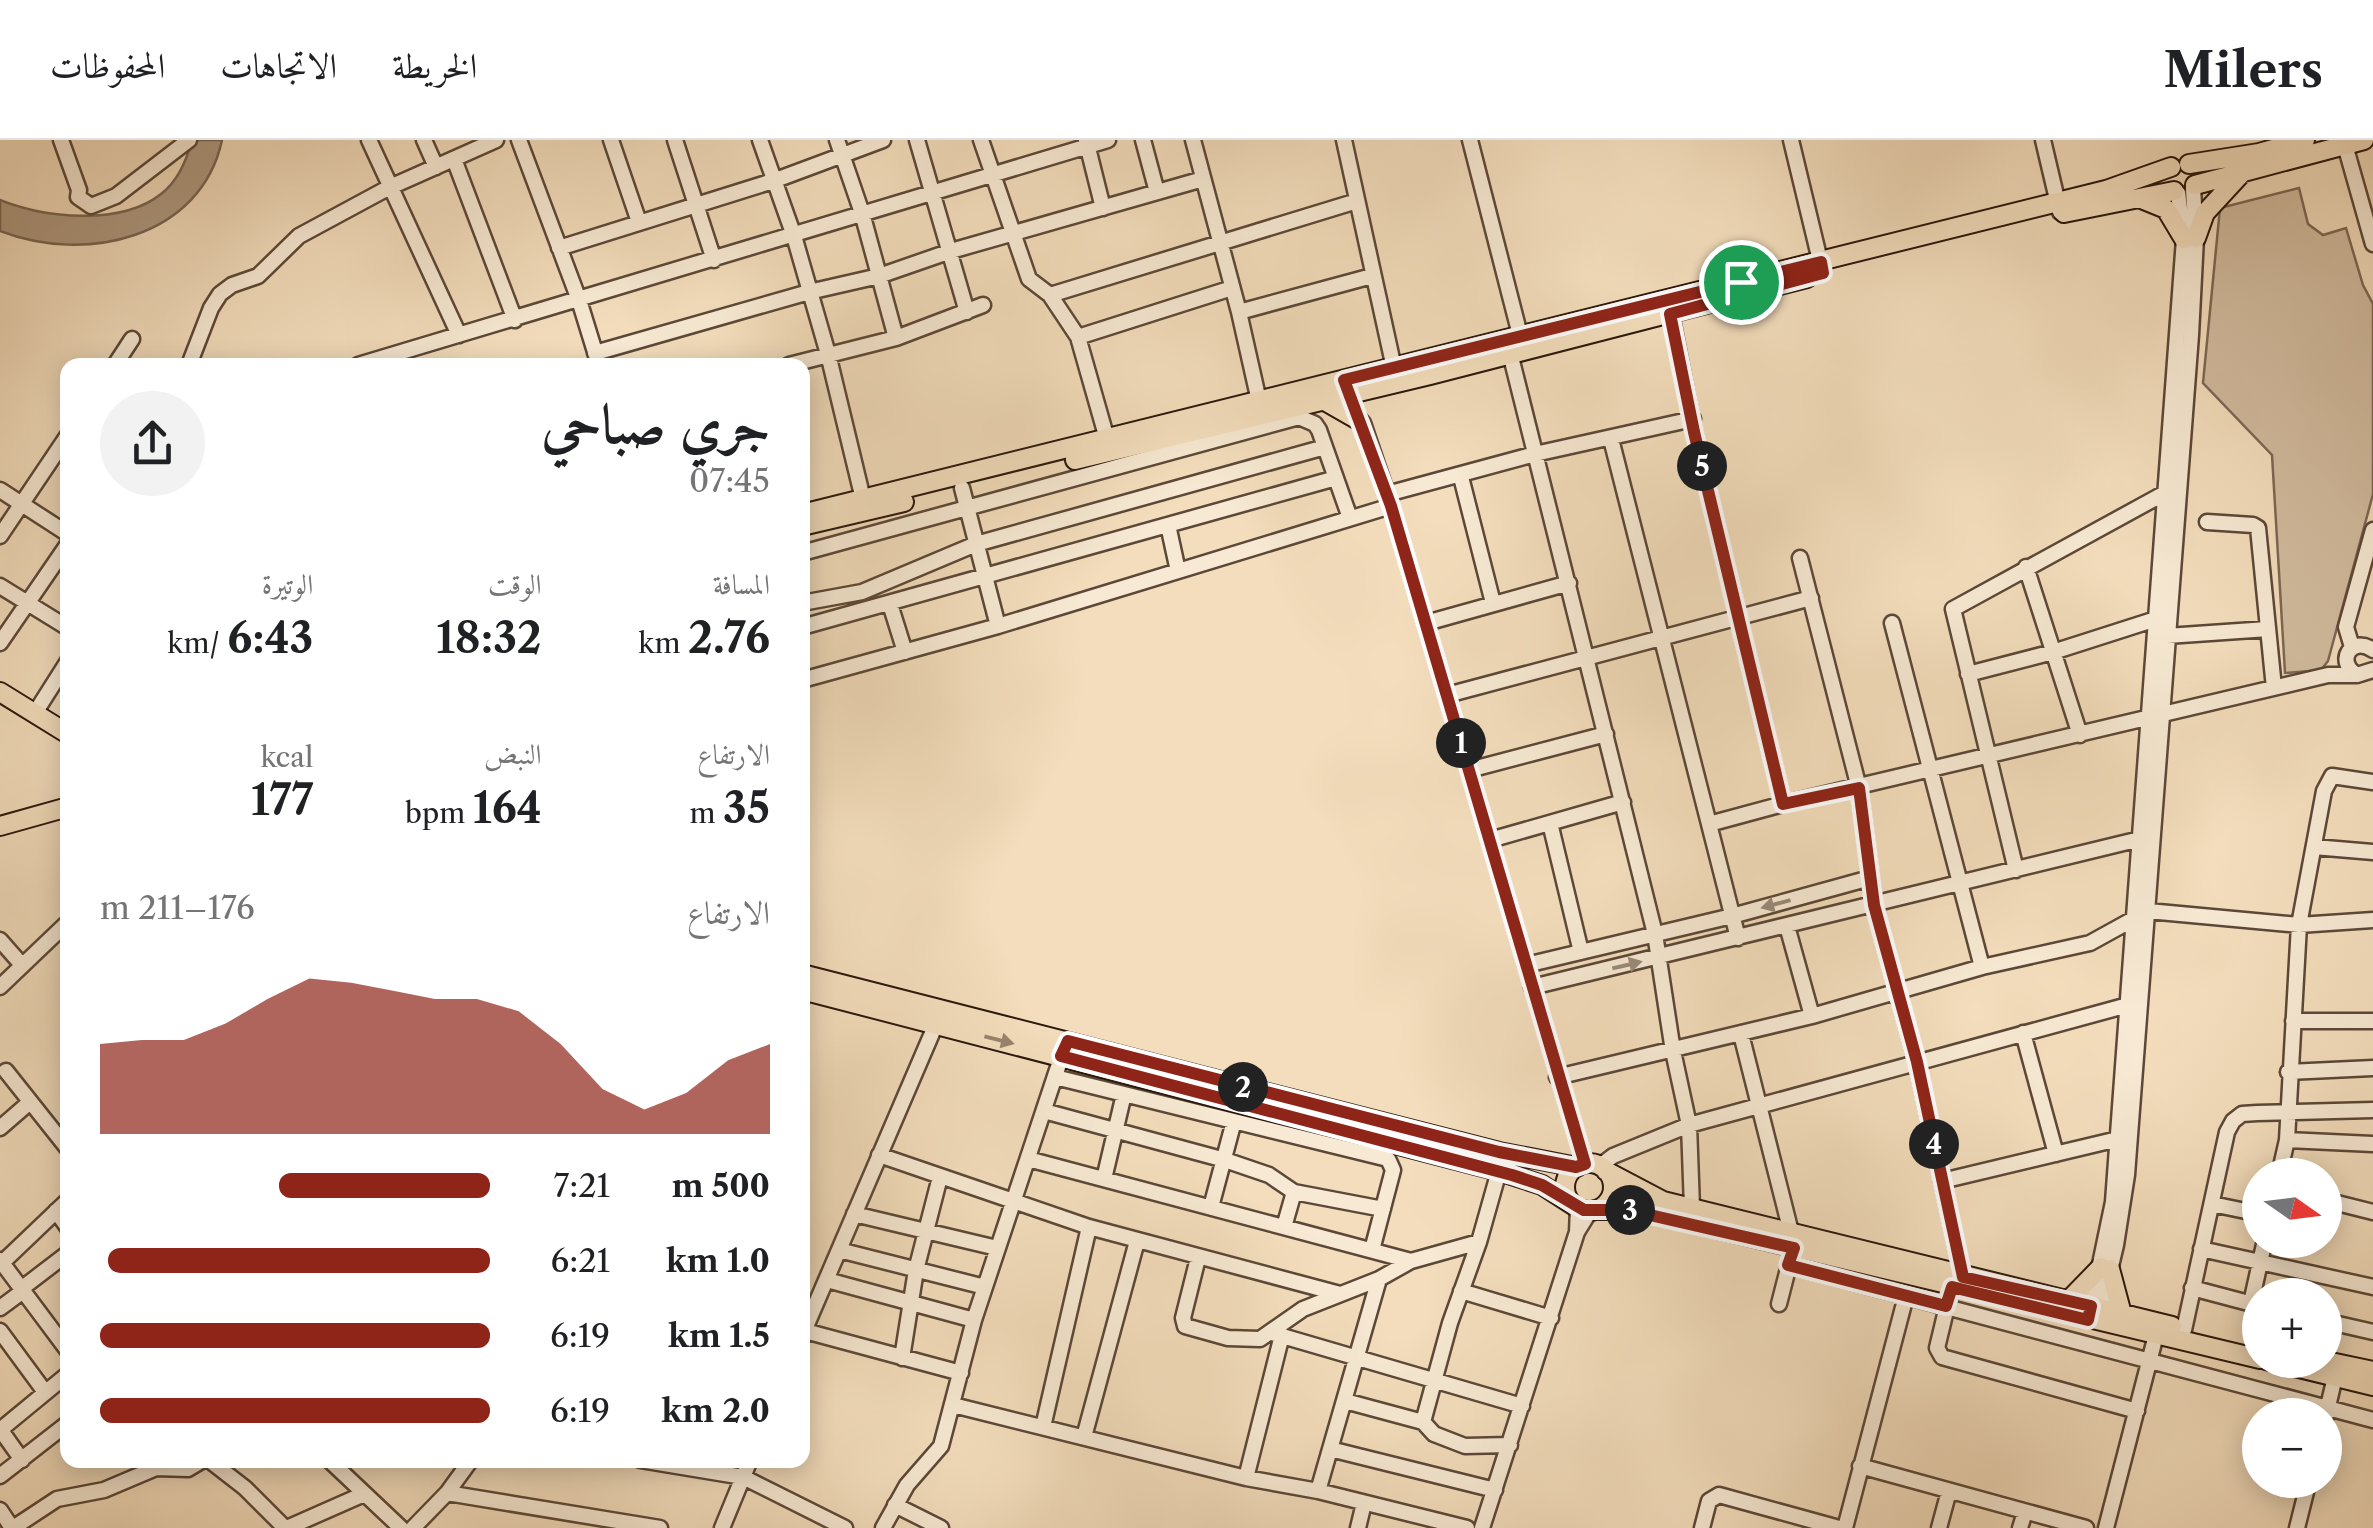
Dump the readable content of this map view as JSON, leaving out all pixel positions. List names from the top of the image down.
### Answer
{
  "north": "right",
  "page": {
    "header": "Milers",
    "nav": ["الخريطة", "الاتجاهات", "المحفوظات"],
    "heading": ["جري صباحي", "07:45"],
    "pins": [
      "5",
      "1",
      "2",
      "4",
      "3"
    ],
    "stats": [
      ["المسافة", "2.76 km"],
      ["الوقت", "18:32"],
      ["الوتيرة", "6:43 /km"],
      ["الارتفاع", "35 m"],
      ["النبض", "164 bpm"],
      ["kcal", "177"]
    ],
    "chart": ["الارتفاع", "176–211 m"],
    "list": [
      {
        "name": "500 m",
        "note": "7:21"
      },
      {
        "name": "1.0 km",
        "note": "6:21"
      },
      {
        "name": "1.5 km",
        "note": "6:19"
      },
      {
        "name": "2.0 km",
        "note": "6:19"
      }
    ],
    "map_buttons": ["+", "−"]
  }
}
